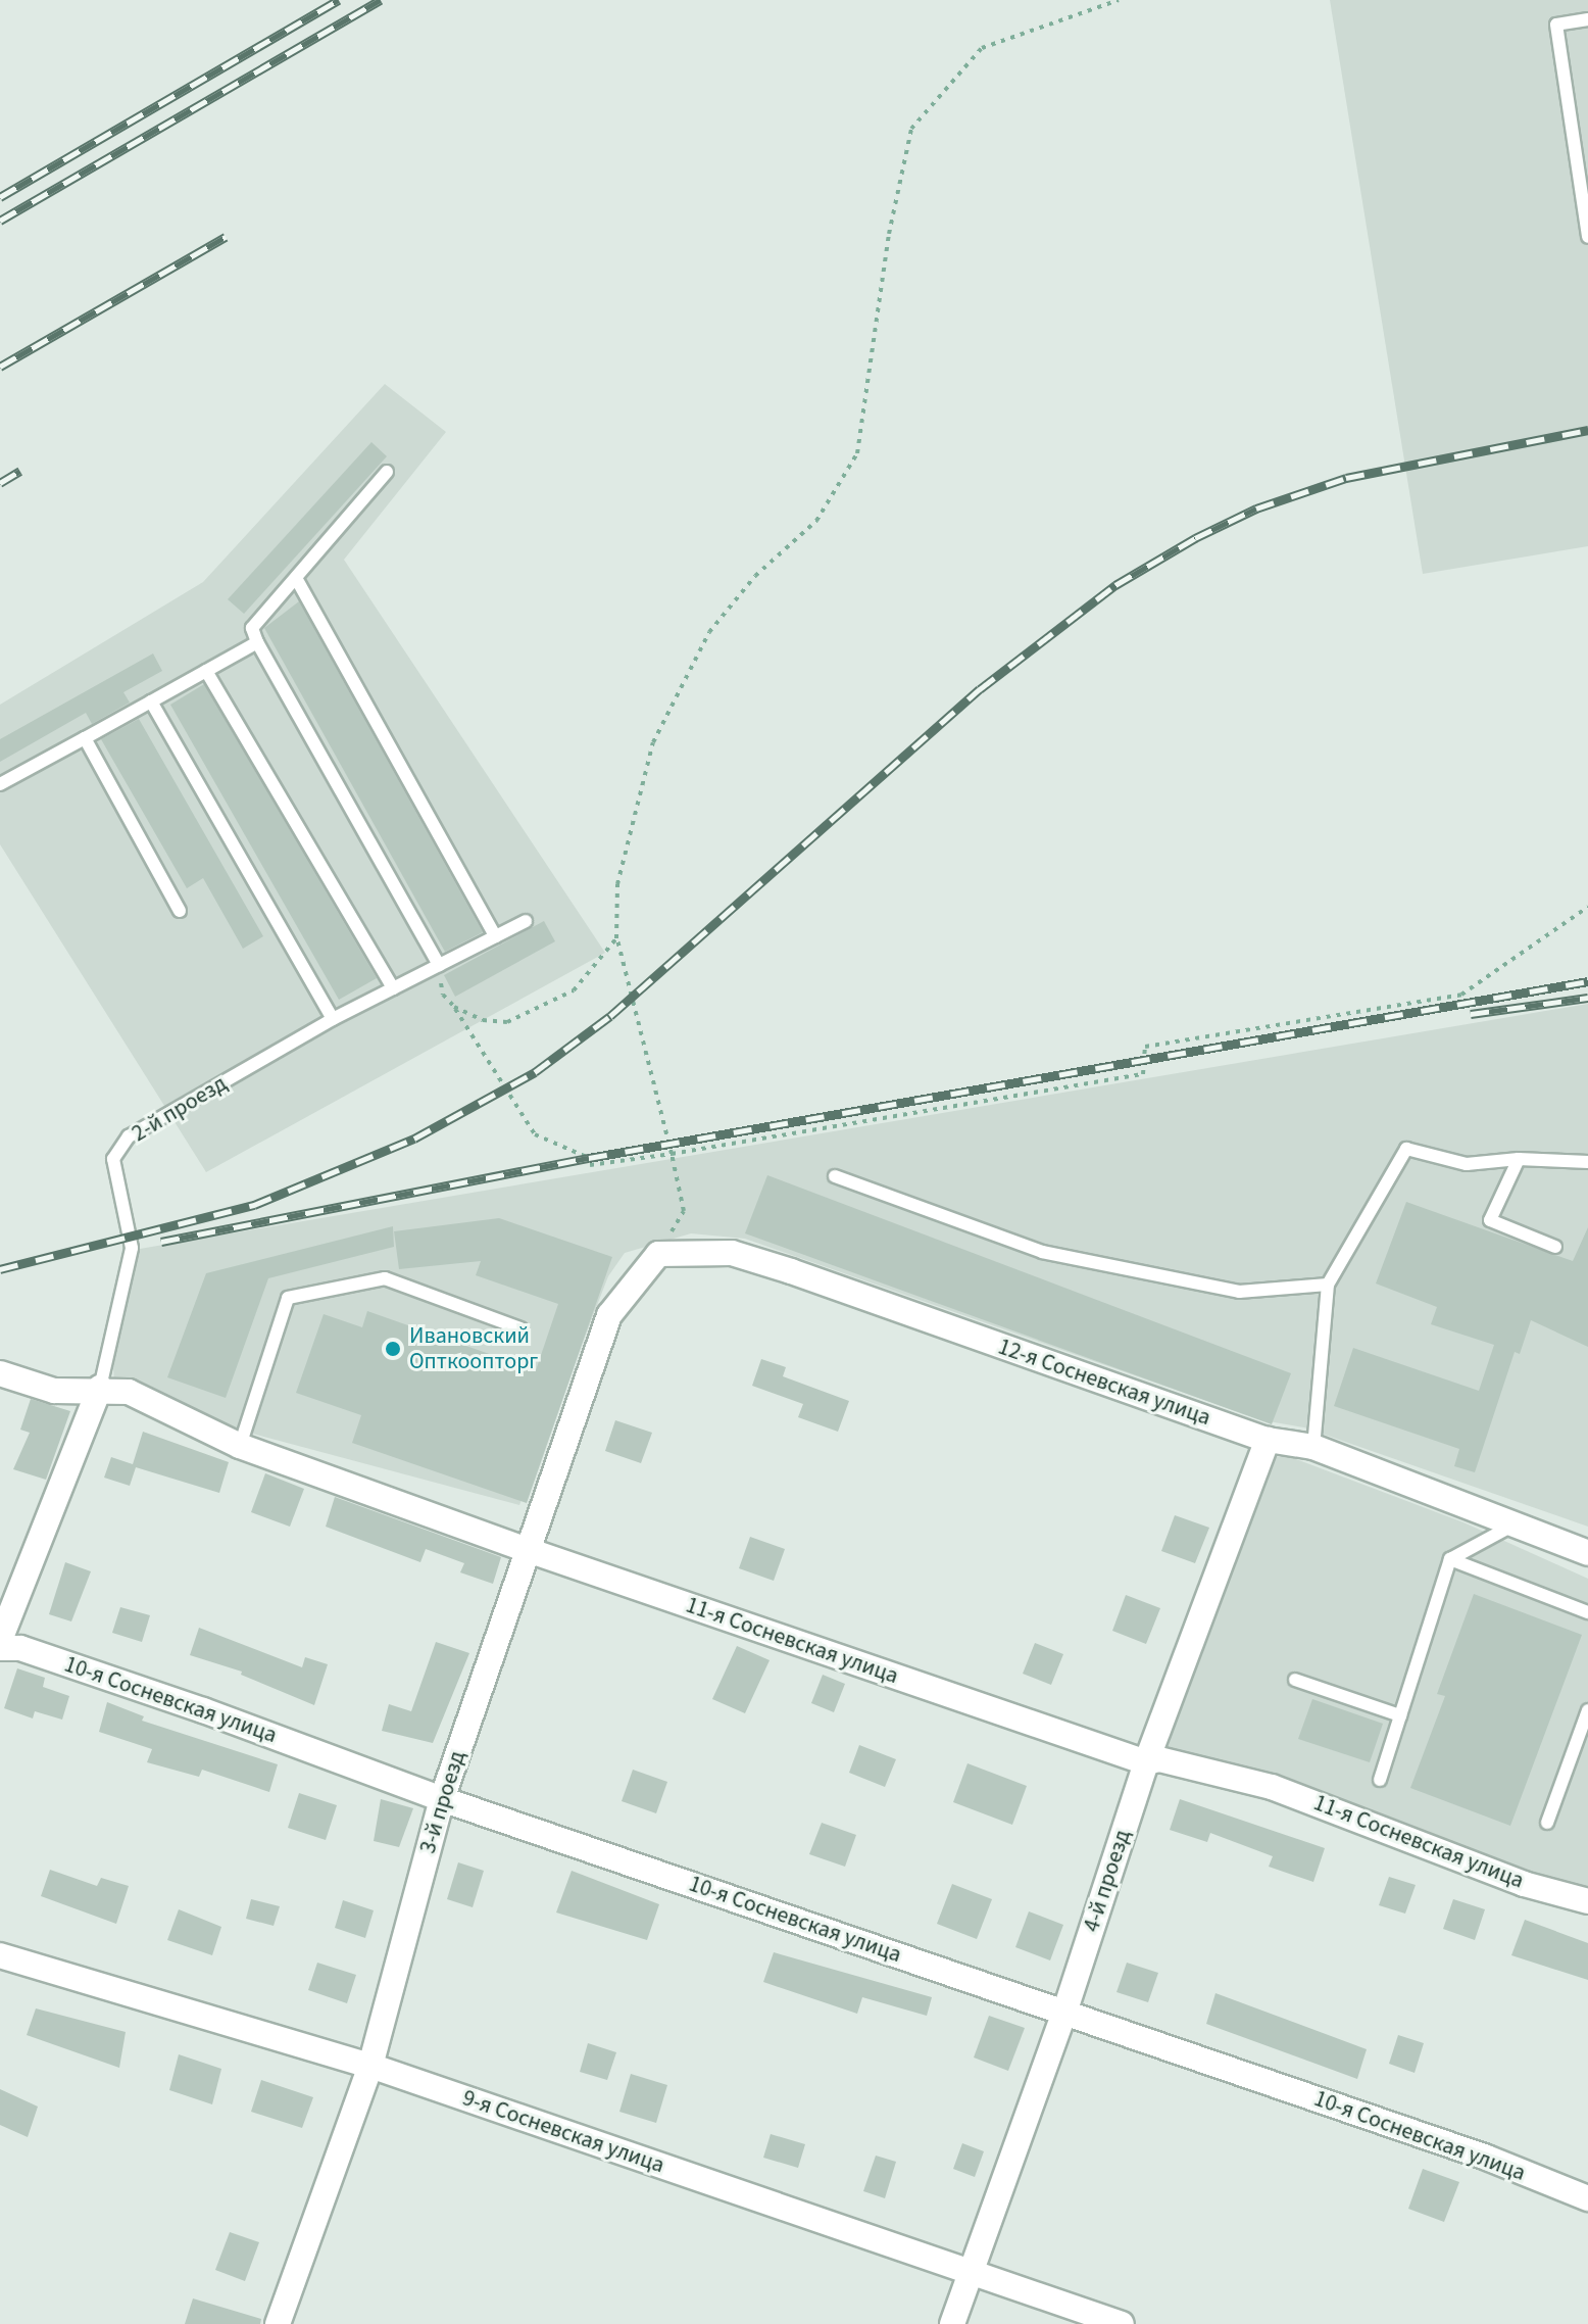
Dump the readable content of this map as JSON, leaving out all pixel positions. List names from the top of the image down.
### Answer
{
  "streets": {
    "street": [
      "2-й проезд",
      "12-я Сосневская улица",
      "11-я Сосневская улица",
      "10-я Сосневская улица",
      "3-й проезд",
      "4-й проезд",
      "9-я Сосневская улица"
    ]
  },
  "crossings": [
    ["2-й проезд", "11-я Сосневская улица"],
    ["12-я Сосневская улица", "3-й проезд"],
    ["12-я Сосневская улица", "4-й проезд"],
    ["11-я Сосневская улица", "3-й проезд"],
    ["11-я Сосневская улица", "4-й проезд"],
    ["10-я Сосневская улица", "3-й проезд"],
    ["10-я Сосневская улица", "4-й проезд"],
    ["3-й проезд", "9-я Сосневская улица"],
    ["4-й проезд", "9-я Сосневская улица"]
  ],
  "places": ["Ивановский Опткоопторг"]
}
